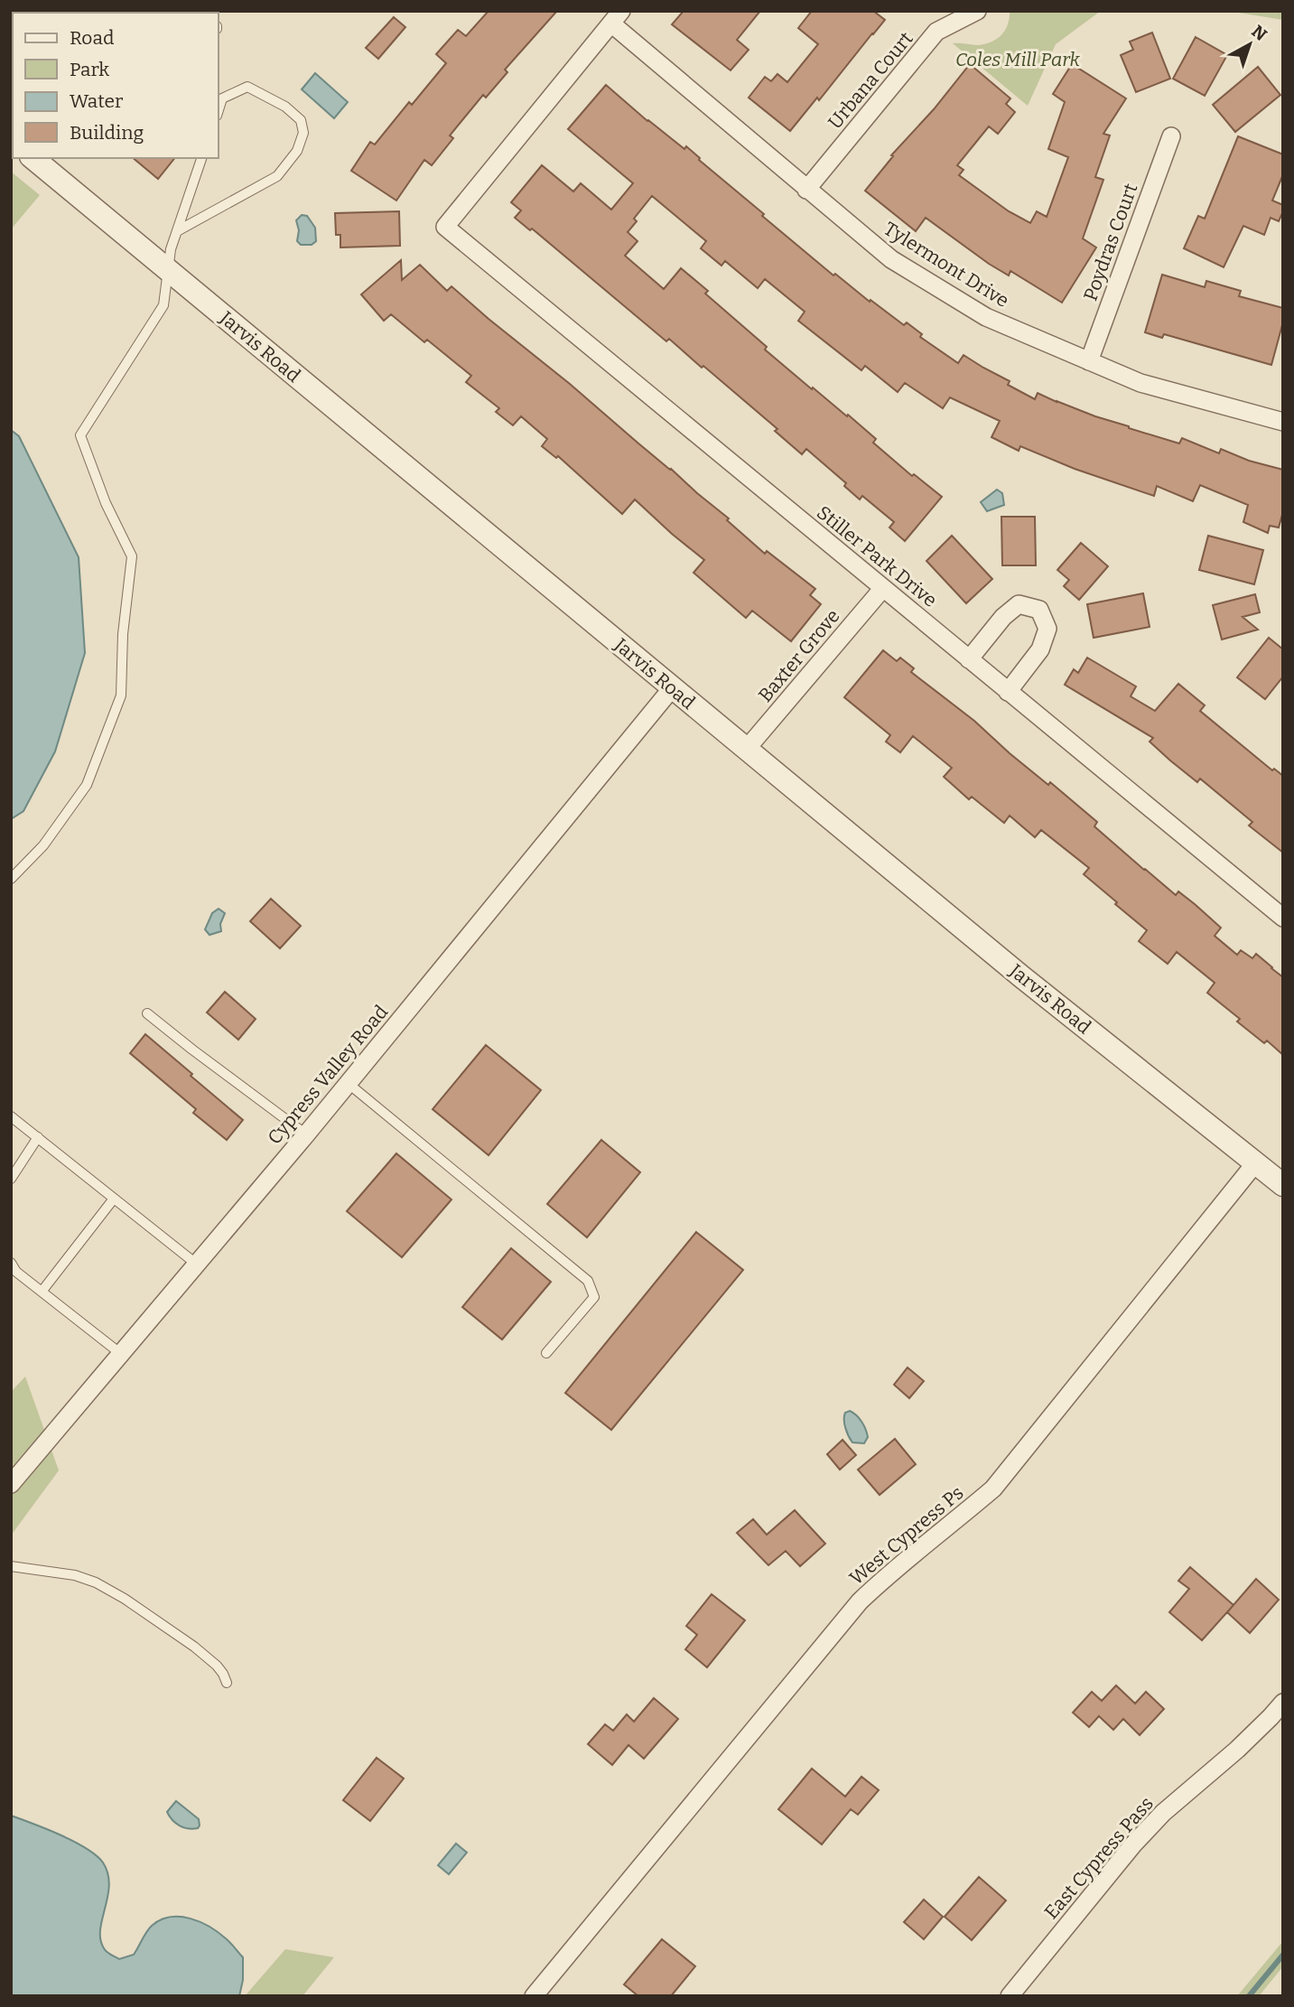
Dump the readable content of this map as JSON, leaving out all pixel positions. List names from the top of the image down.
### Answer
{
  "streets": {
    "street": [
      "Urbana Court",
      "Poydras Court",
      "Tylermont Drive",
      "Jarvis Road",
      "Stiller Park Drive",
      "Baxter Grove",
      "Cypress Valley Road",
      "West Cypress Ps",
      "East Cypress Pass"
    ]
  },
  "crossings": [
    ["Urbana Court", "Tylermont Drive"],
    ["Poydras Court", "Tylermont Drive"],
    ["Tylermont Drive", "Stiller Park Drive"],
    ["Jarvis Road", "Baxter Grove"],
    ["Jarvis Road", "Cypress Valley Road"],
    ["Jarvis Road", "West Cypress Ps"],
    ["Stiller Park Drive", "Baxter Grove"]
  ],
  "parks": ["Coles Mill Park"],
  "legend": [
    "Road",
    "Park",
    "Water",
    "Building"
  ],
  "north": "top right"
}
